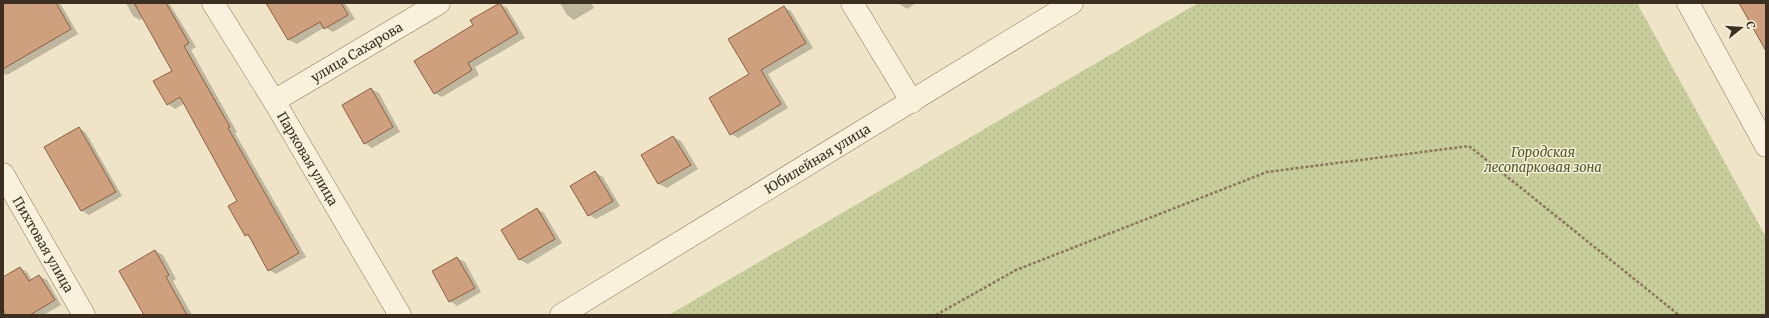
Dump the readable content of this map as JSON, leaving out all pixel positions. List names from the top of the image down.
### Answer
{
  "streets": {
    "street": [
      "улица Сахарова",
      "Парковая улица",
      "Юбилейная улица",
      "Пихтовая улица"
    ]
  },
  "crossings": [
    ["улица Сахарова", "Парковая улица"]
  ],
  "parks": ["Городская лесопарковая зона"],
  "north": "right"
}
